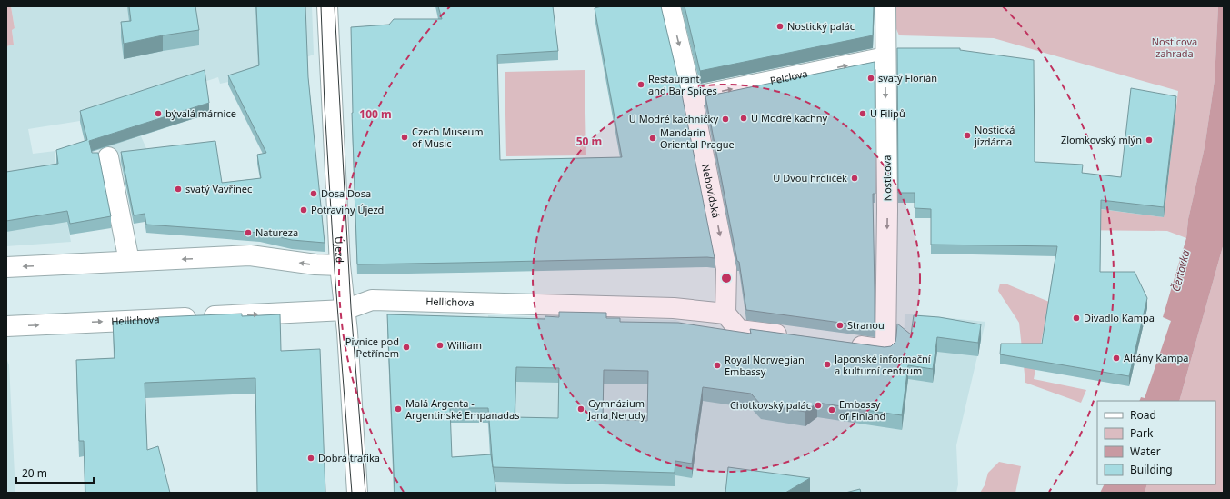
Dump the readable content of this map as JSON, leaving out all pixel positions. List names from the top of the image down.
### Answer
{
  "streets": {
    "street": [
      "Pelclova",
      "Nosticova",
      "Nebovidská",
      "Újezd",
      "Hellichova"
    ]
  },
  "crossings": [
    ["Pelclova", "Nosticova"],
    ["Pelclova", "Nebovidská"],
    ["Nebovidská", "Hellichova"],
    ["Újezd", "Hellichova"]
  ],
  "one_way": ["Pelclova", "Nosticova", "Nebovidská"],
  "water": ["Čertovka"],
  "parks": ["Nosticova zahrada"],
  "places": [
    "Nostický palác",
    "svatý Florián",
    "Restaurant and Bar Spices",
    "bývalá márnice",
    "U Filipů",
    "U Modré kachny",
    "U Modré kachničky",
    "Nostická jízdárna",
    "Czech Museum of Music",
    "Mandarin Oriental Prague",
    "Zlomkovský mlýn",
    "U Dvou hrdliček",
    "svatý Vavřinec",
    "Dosa Dosa",
    "Potraviny Újezd",
    "Natureza",
    "Divadlo Kampa",
    "Stranou",
    "William",
    "Pivnice pod Petřínem",
    "Altány Kampa",
    "Japonské informační a kulturní centrum",
    "Royal Norwegian Embassy",
    "Chotkovský palác",
    "Malá Argenta - Argentinské Empanadas",
    "Gymnázium Jana Nerudy",
    "Embassy of Finland",
    "Dobrá trafika"
  ],
  "legend": [
    "Road",
    "Park",
    "Water",
    "Building"
  ],
  "scale_bar": "20 m",
  "rings": ["100 m", "50 m"]
}
